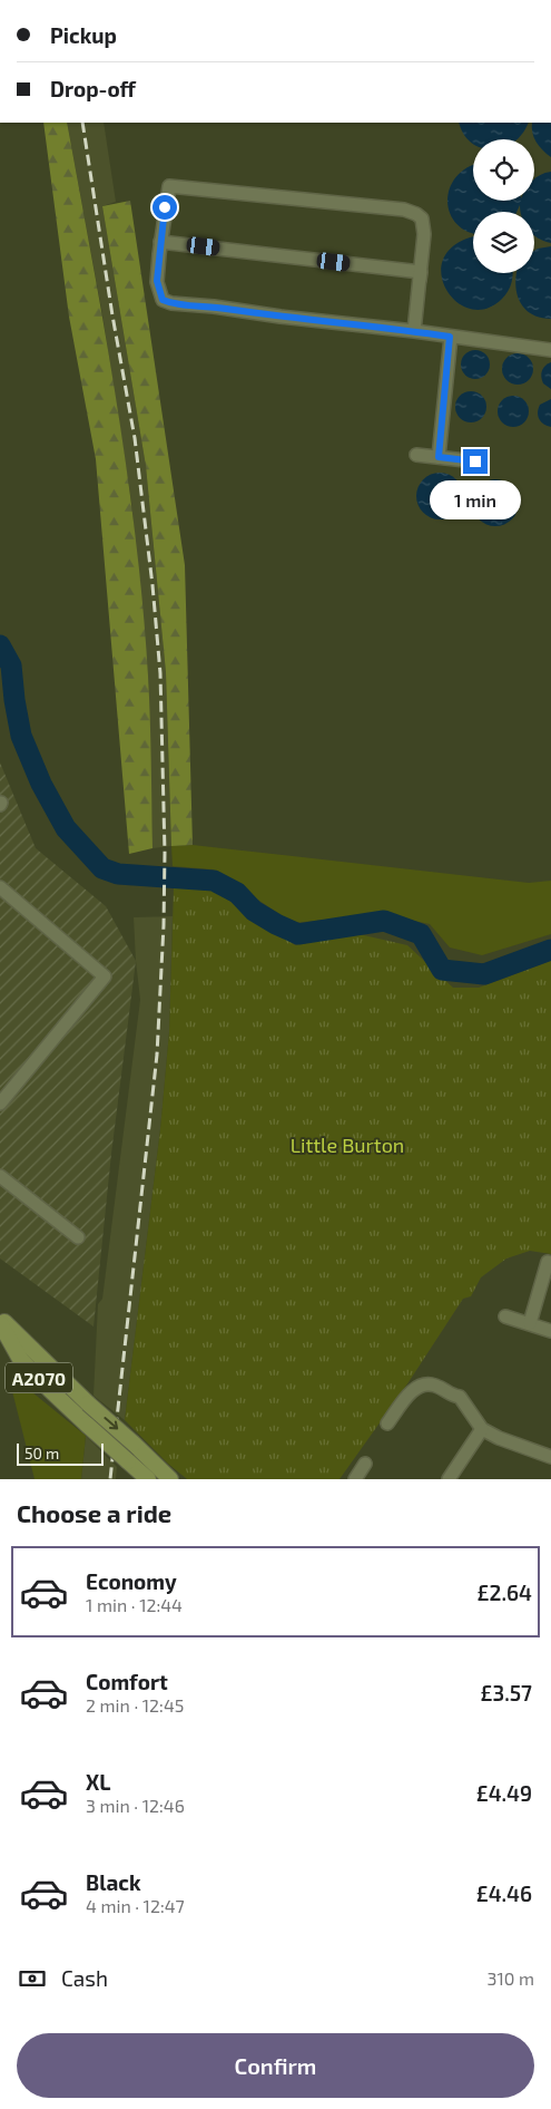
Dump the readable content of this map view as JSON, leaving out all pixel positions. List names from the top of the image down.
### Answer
{
  "streets": {
    "main road": ["A2070"]
  },
  "parks": ["Little Burton"],
  "scale_bar": "50 m",
  "page": {
    "banner": ["Pickup", "Drop-off"],
    "bubble": "1 min",
    "scale": "50 m",
    "heading": "Choose a ride",
    "list": [
      {
        "name": "Economy",
        "note": "1 min · 12:44",
        "value": "£2.64"
      },
      {
        "name": "Comfort",
        "note": "2 min · 12:45",
        "value": "£3.57"
      },
      {
        "name": "XL",
        "note": "3 min · 12:46",
        "value": "£4.49"
      },
      {
        "name": "Black",
        "note": "4 min · 12:47",
        "value": "£4.46"
      }
    ],
    "pay": ["Cash", "310 m"],
    "buttons": "Confirm"
  }
}
